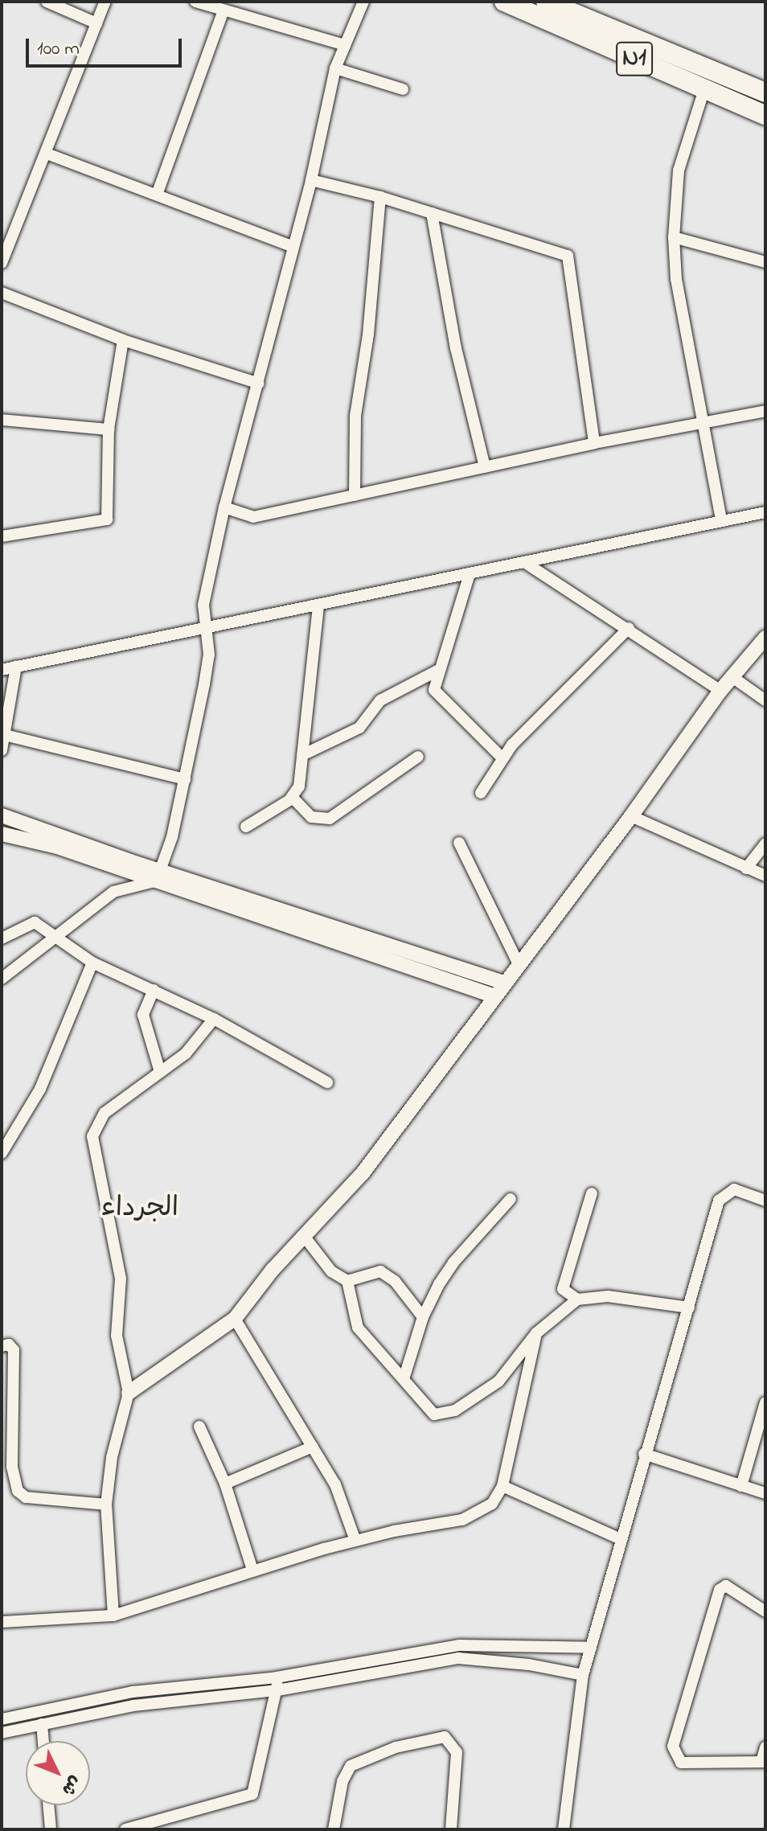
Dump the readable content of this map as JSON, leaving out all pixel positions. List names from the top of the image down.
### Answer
{
  "streets": {
    "highway": ["N1"]
  },
  "districts": ["الجرداء"],
  "scale_bar": "100 m",
  "north": "bottom right"
}
